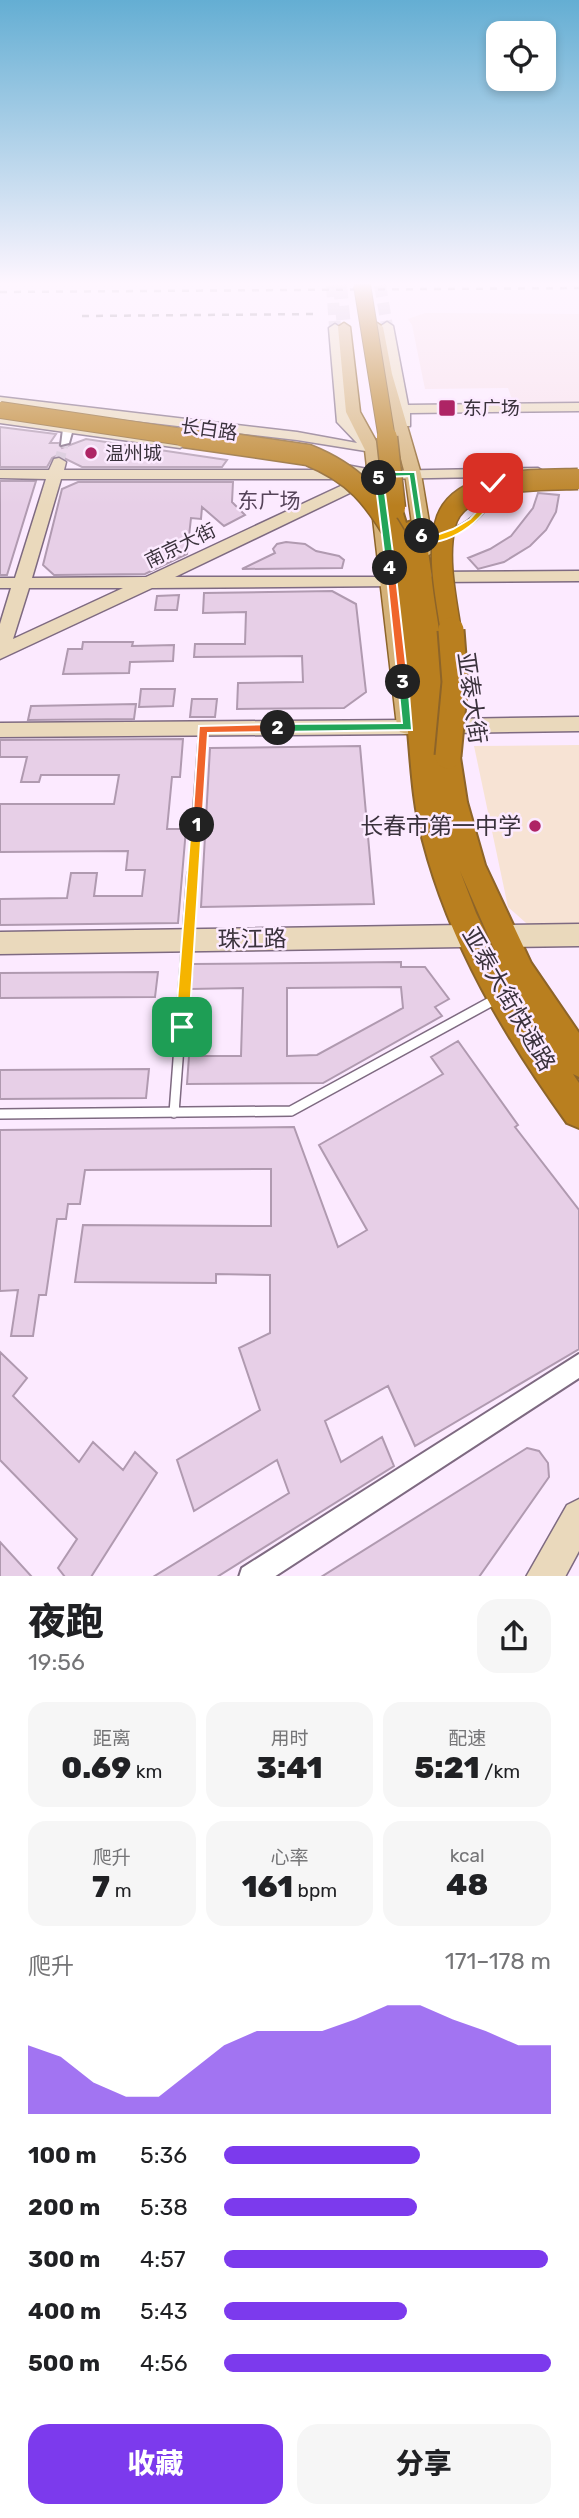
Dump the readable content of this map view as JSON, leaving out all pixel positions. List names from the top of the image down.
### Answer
{
  "streets": {
    "highway": ["亚泰大街快速路"],
    "main road": ["亚泰大街"],
    "street": ["长白路", "南京大街", "珠江路"]
  },
  "crossings": [
    ["长白路", "南京大街"],
    ["长白路", "亚泰大街"],
    ["亚泰大街", "亚泰大街快速路"]
  ],
  "districts": ["东广场"],
  "places": {
    "transit": ["东广场"],
    "other": ["温州城", "长春市第一中学"]
  },
  "page": {
    "pins": [
      "5",
      "6",
      "4",
      "3",
      "2",
      "1"
    ],
    "heading": ["夜跑", "19:56"],
    "stats": [
      ["距离", "0.69 km"],
      ["用时", "3:41"],
      ["配速", "5:21 /km"],
      ["爬升", "7 m"],
      ["心率", "161 bpm"],
      ["kcal", "48"]
    ],
    "chart": ["爬升", "171–178 m"],
    "list": [
      {
        "name": "100 m",
        "note": "5:36"
      },
      {
        "name": "200 m",
        "note": "5:38"
      },
      {
        "name": "300 m",
        "note": "4:57"
      },
      {
        "name": "400 m",
        "note": "5:43"
      },
      {
        "name": "500 m",
        "note": "4:56"
      }
    ],
    "buttons": ["收藏", "分享"]
  }
}
